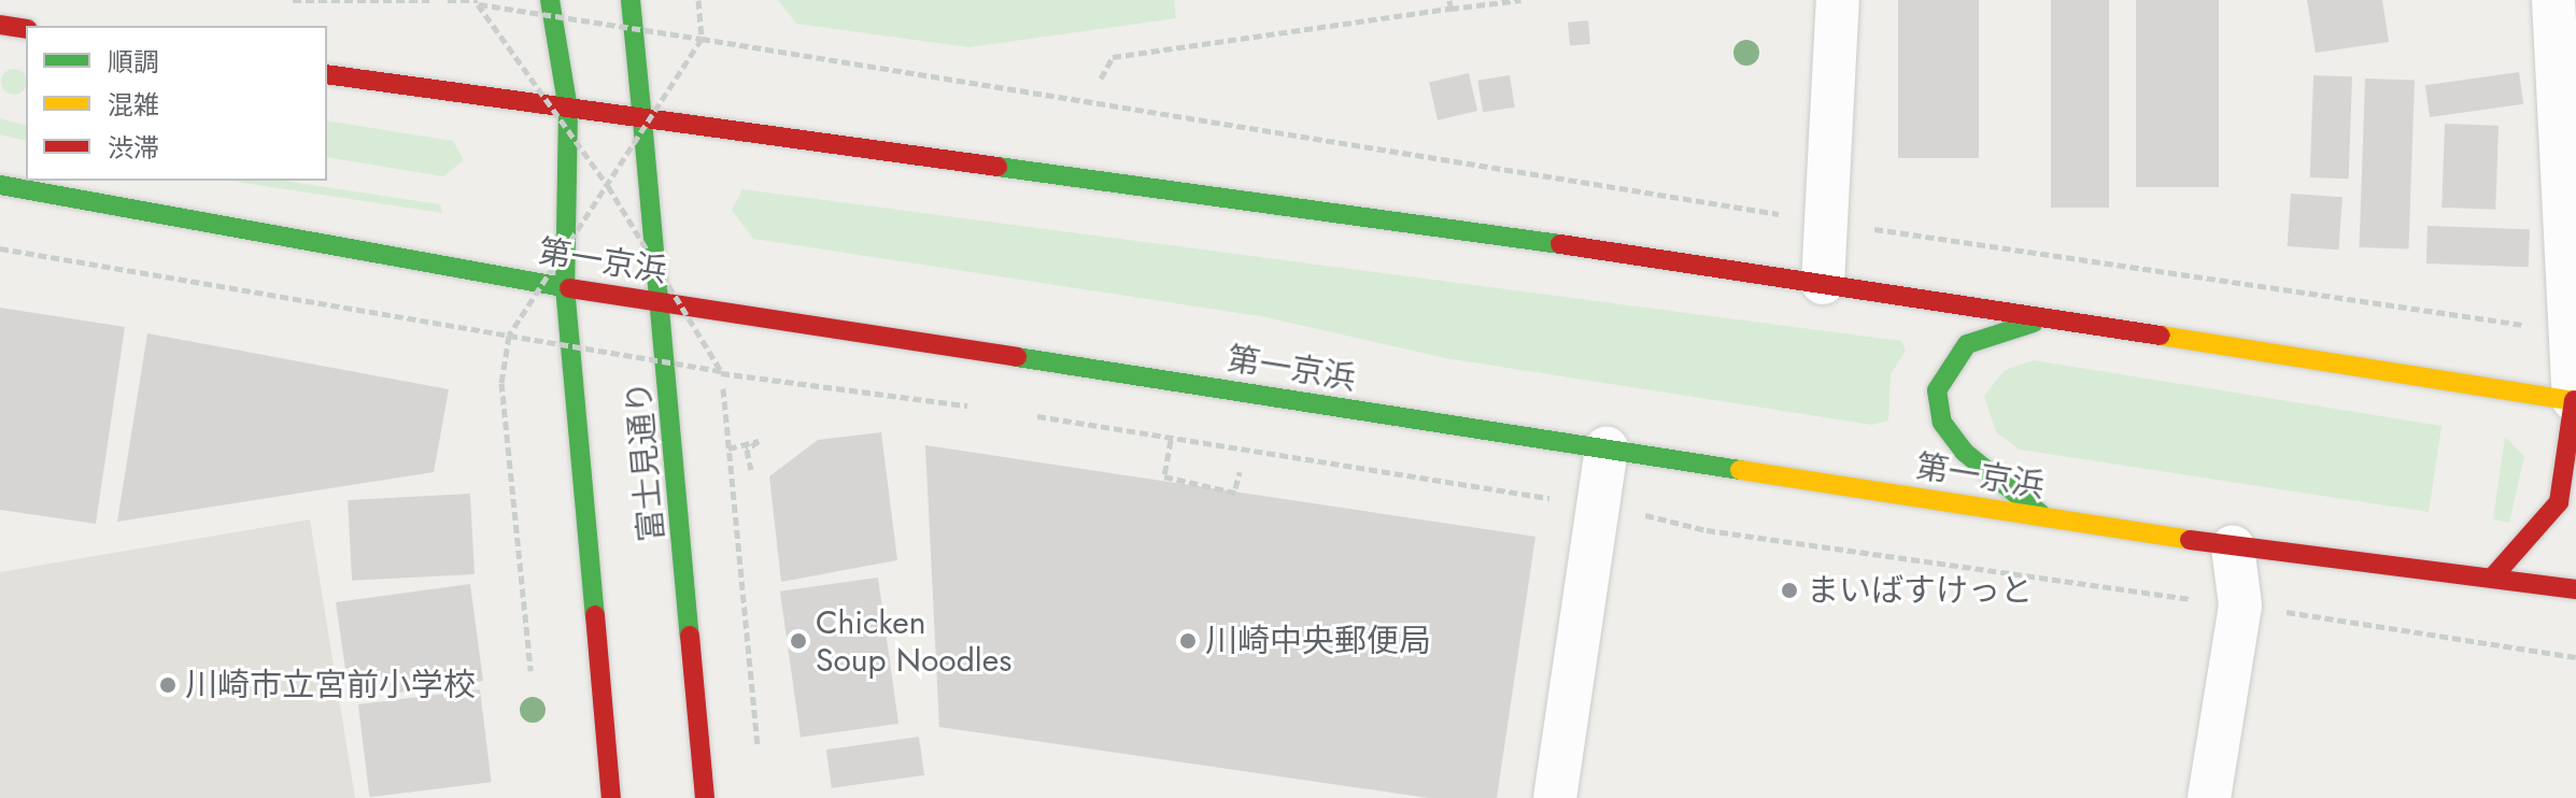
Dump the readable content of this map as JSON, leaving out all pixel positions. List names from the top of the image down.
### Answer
{
  "streets": {
    "main road": ["第一京浜", "富士見通り"]
  },
  "crossings": [
    ["第一京浜", "富士見通り"]
  ],
  "places": [
    "まいばすけっと",
    "Chicken Soup Noodles",
    "川崎中央郵便局",
    "川崎市立宮前小学校"
  ],
  "legend": ["順調", "混雑", "渋滞"]
}
